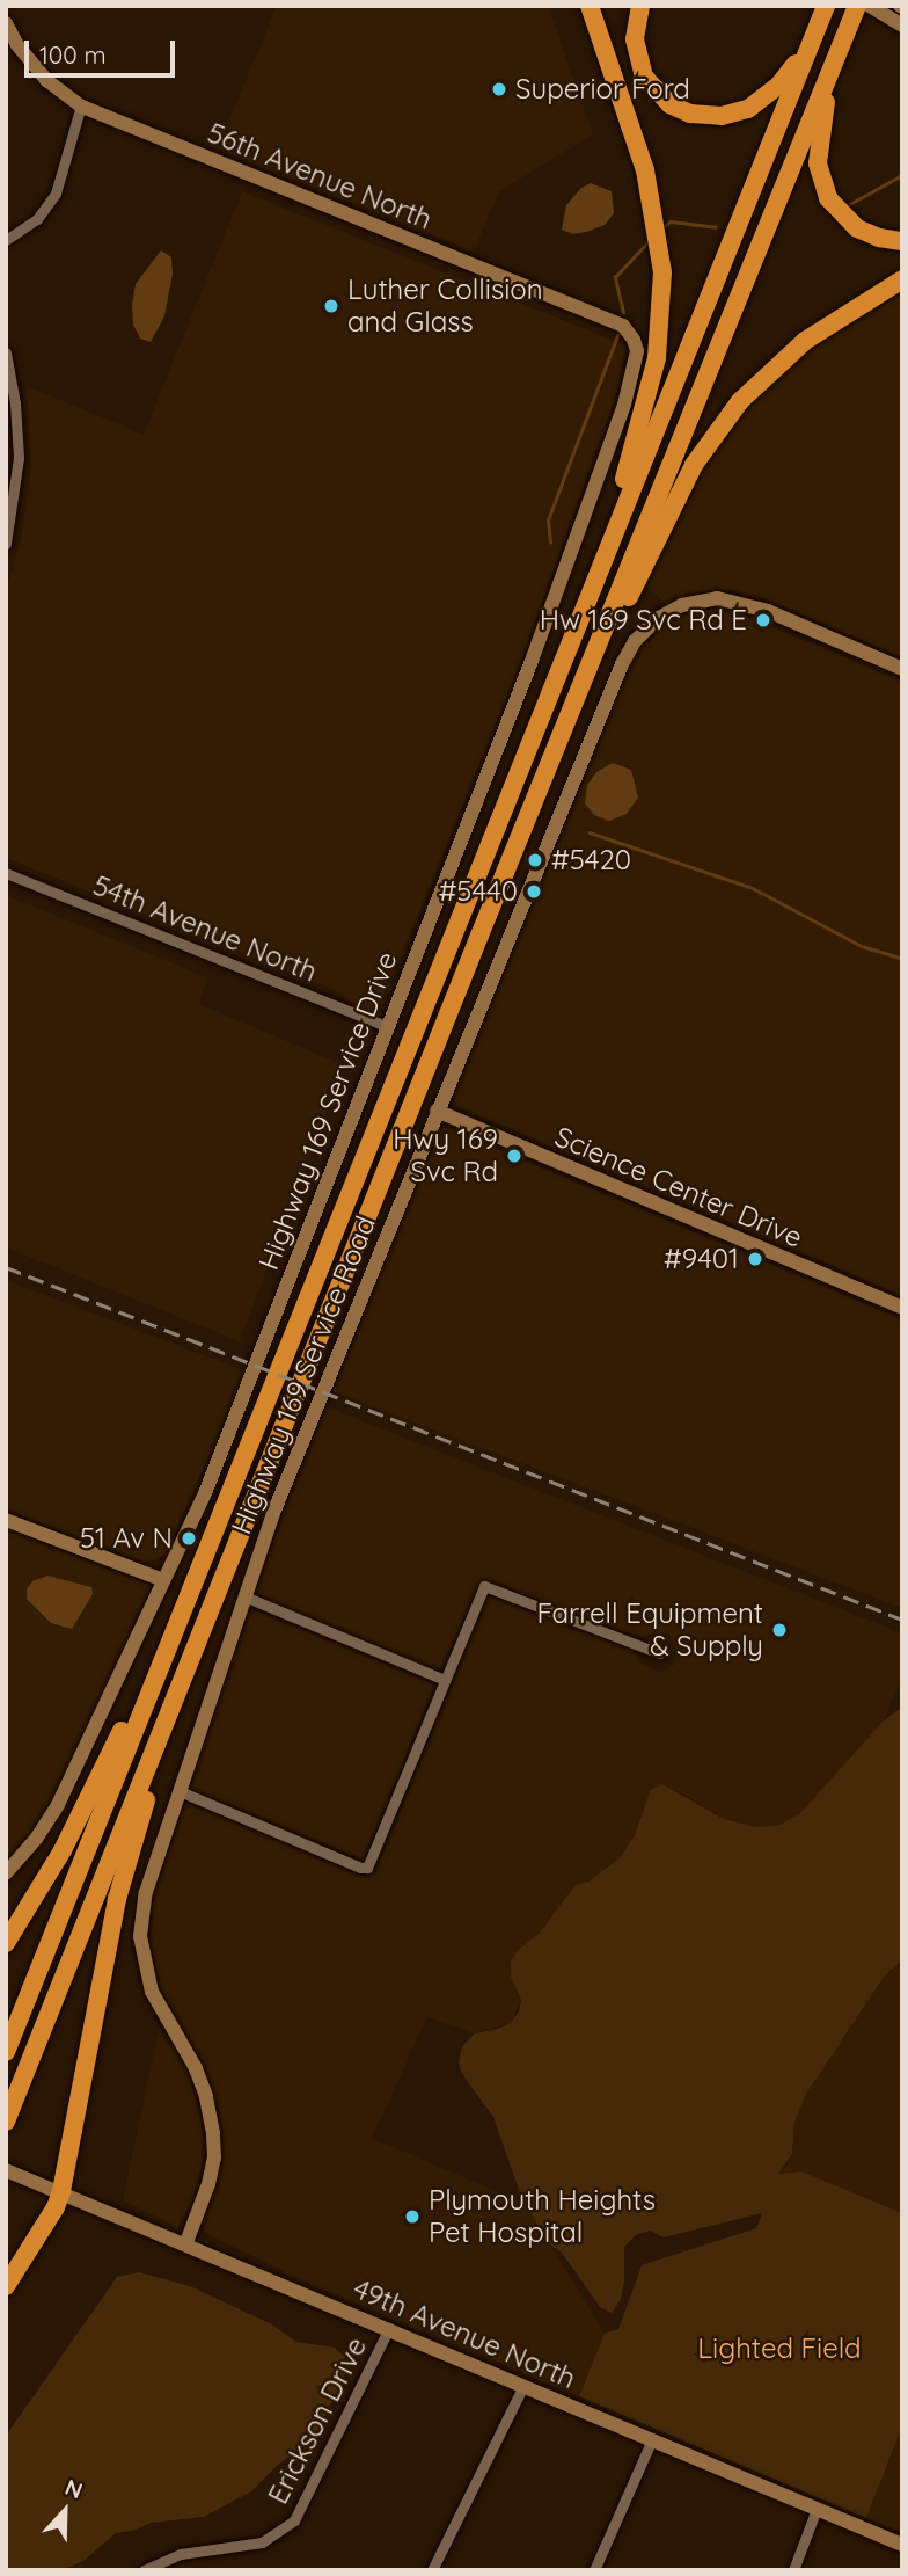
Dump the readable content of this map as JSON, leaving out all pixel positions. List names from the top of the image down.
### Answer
{
  "streets": {
    "street": [
      "56th Avenue North",
      "54th Avenue North",
      "Highway 169 Service Drive",
      "Science Center Drive",
      "Highway 169 Service Road",
      "49th Avenue North",
      "Erickson Drive"
    ]
  },
  "crossings": [
    ["56th Avenue North", "Highway 169 Service Drive"],
    ["54th Avenue North", "Highway 169 Service Drive"],
    ["Science Center Drive", "Highway 169 Service Road"],
    ["Highway 169 Service Road", "49th Avenue North"],
    ["49th Avenue North", "Erickson Drive"]
  ],
  "parks": ["Lighted Field"],
  "places": [
    "Superior Ford",
    "Luther Collision and Glass",
    "Hw 169 Svc Rd E",
    "#5420",
    "#5440",
    "Hwy 169 Svc Rd",
    "#9401",
    "51 Av N",
    "Farrell Equipment & Supply",
    "Plymouth Heights Pet Hospital"
  ],
  "scale_bar": "100 m",
  "north": "top"
}
